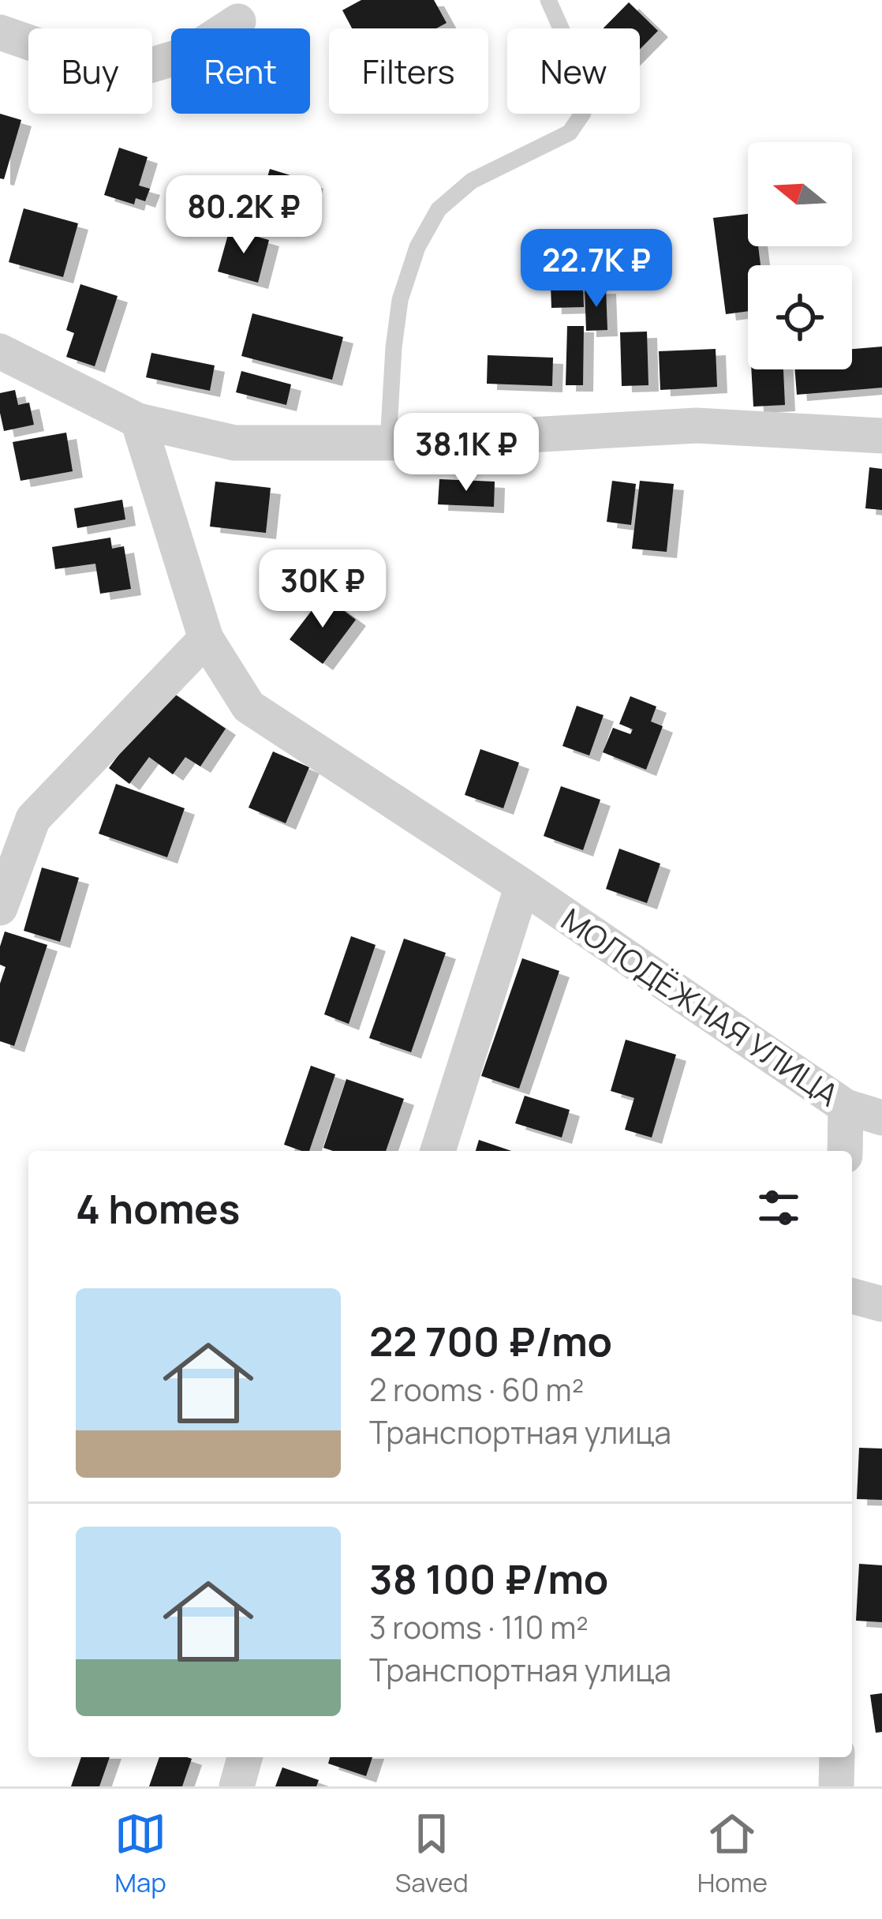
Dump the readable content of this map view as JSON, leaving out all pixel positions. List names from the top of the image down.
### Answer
{
  "streets": {
    "street": ["МОЛОДЁЖНАЯ УЛИЦА"]
  },
  "north": "left",
  "page": {
    "chip": [
      "Buy",
      "Rent",
      "Filters",
      "New"
    ],
    "price": [
      "80.2K ₽",
      "22.7K ₽",
      "38.1K ₽",
      "30K ₽"
    ],
    "heading": "4 homes",
    "list": [
      {
        "name": "22 700 ₽/mo",
        "note": "2 rooms · 60 m² · Транспортная улица"
      },
      {
        "name": "38 100 ₽/mo",
        "note": "3 rooms · 110 m² · Транспортная улица"
      }
    ],
    "tabs": ["Map", "Saved", "Home"]
  }
}
